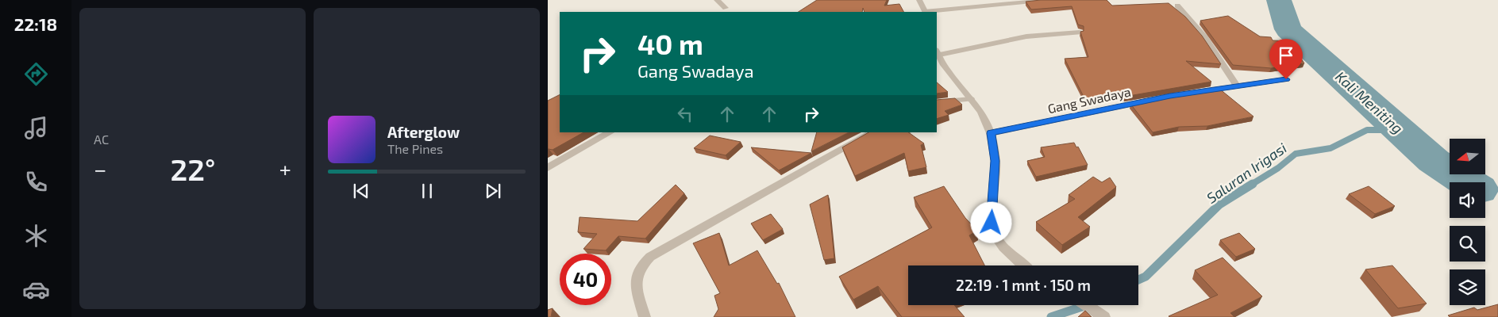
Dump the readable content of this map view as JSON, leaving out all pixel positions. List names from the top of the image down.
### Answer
{
  "streets": {
    "street": ["Gang Swadaya"]
  },
  "water": ["Kali Meniting", "Saluran Irigasi"],
  "north": "left",
  "page": {
    "tabs": "22:18",
    "tile": "AC",
    "turn": ["40 m", "Gang Swadaya"],
    "song": ["Afterglow", "The Pines"],
    "heat": ["−", "22°", "+"],
    "limit": "40",
    "trip": "22:19 · 1 mnt · 150 m"
  }
}
